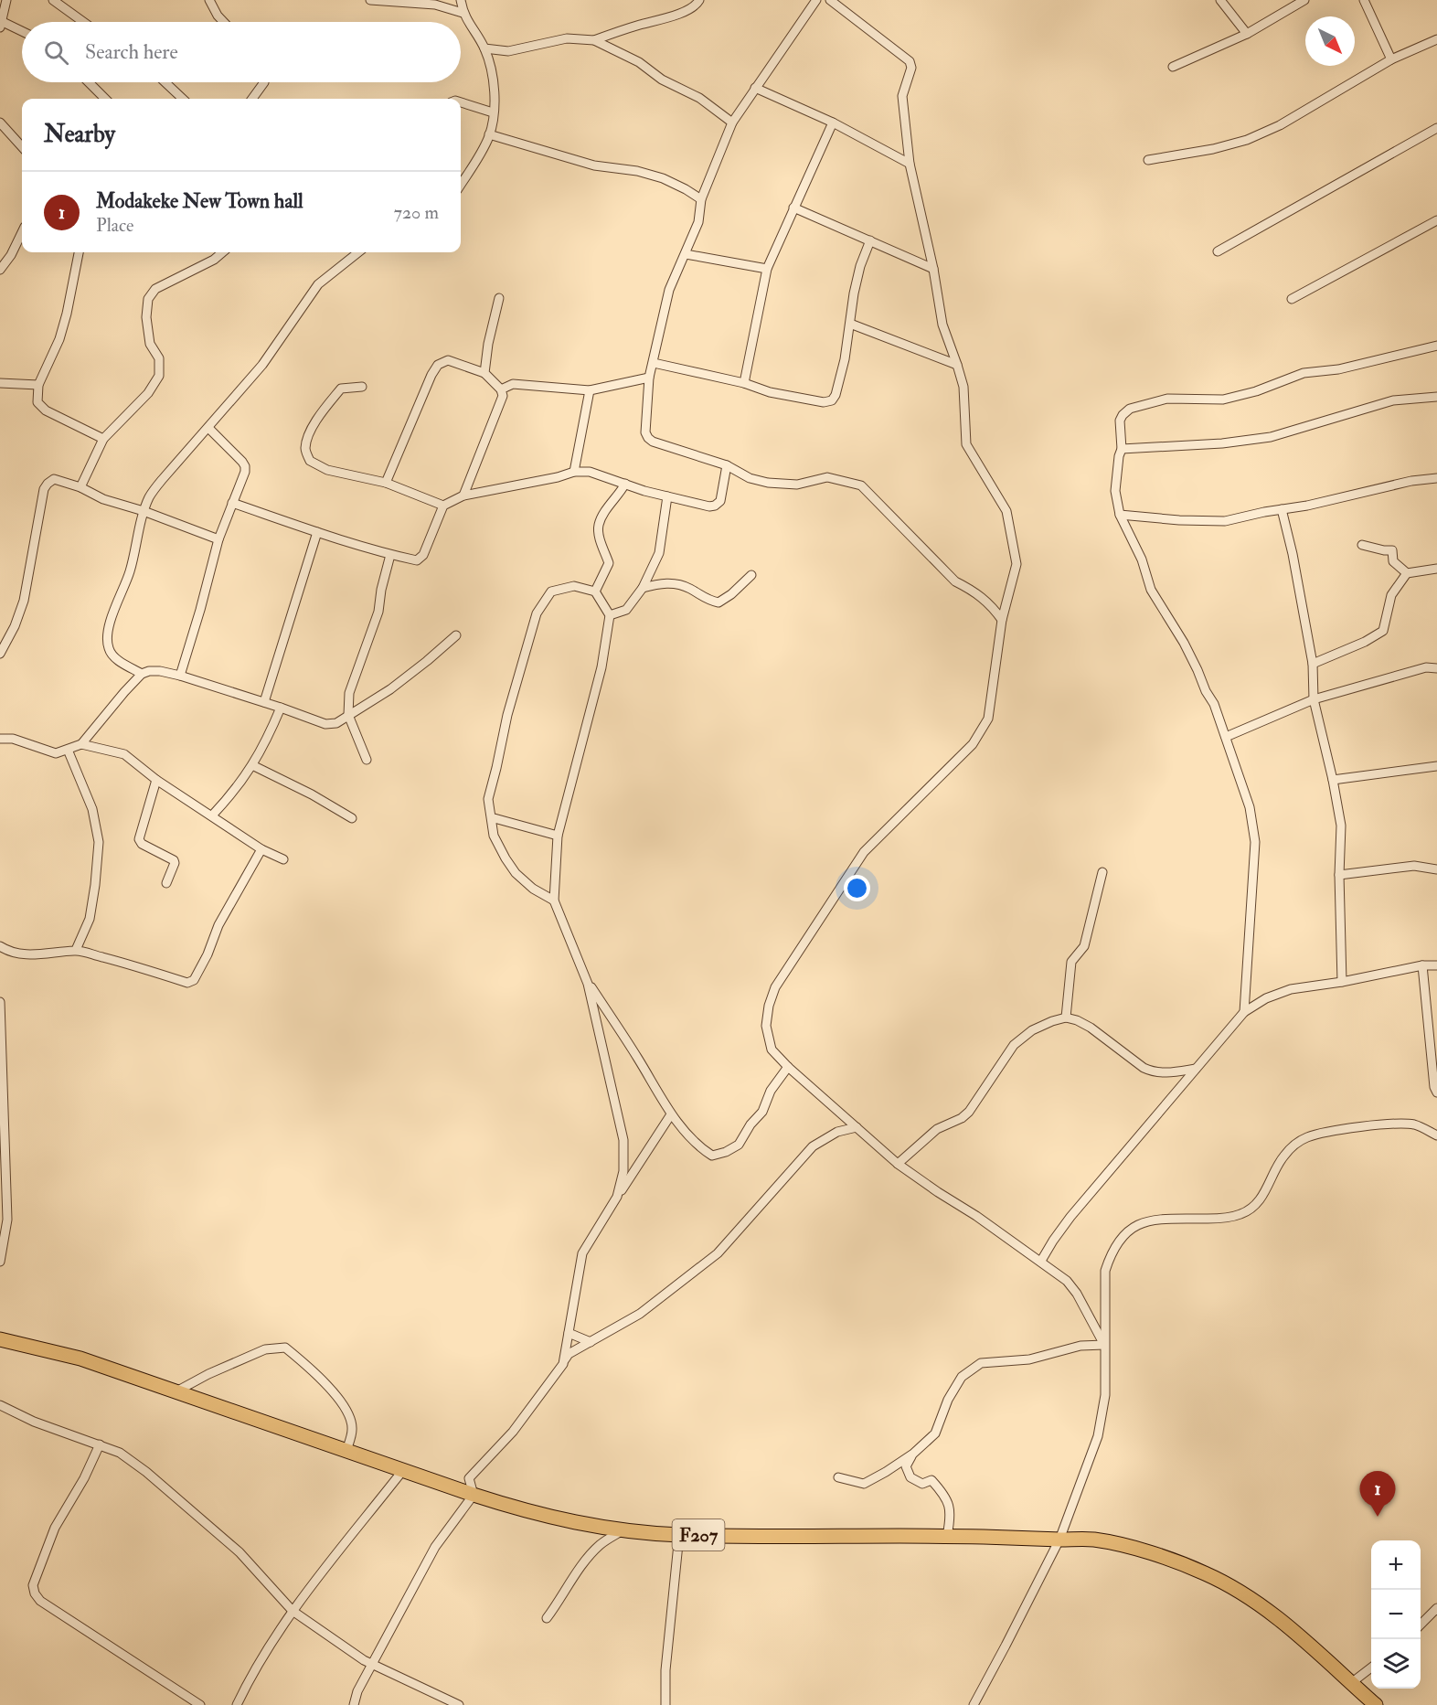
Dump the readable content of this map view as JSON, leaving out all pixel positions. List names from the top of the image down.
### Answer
{
  "streets": {
    "main road": ["F207"]
  },
  "north": "bottom right",
  "page": {
    "search": "Search here",
    "heading": "Nearby",
    "list": [
      {
        "mark": "1",
        "name": "Modakeke New Town hall",
        "note": "Place",
        "value": "720 m"
      }
    ],
    "pins": "1",
    "map_buttons": ["+", "−"]
  }
}
